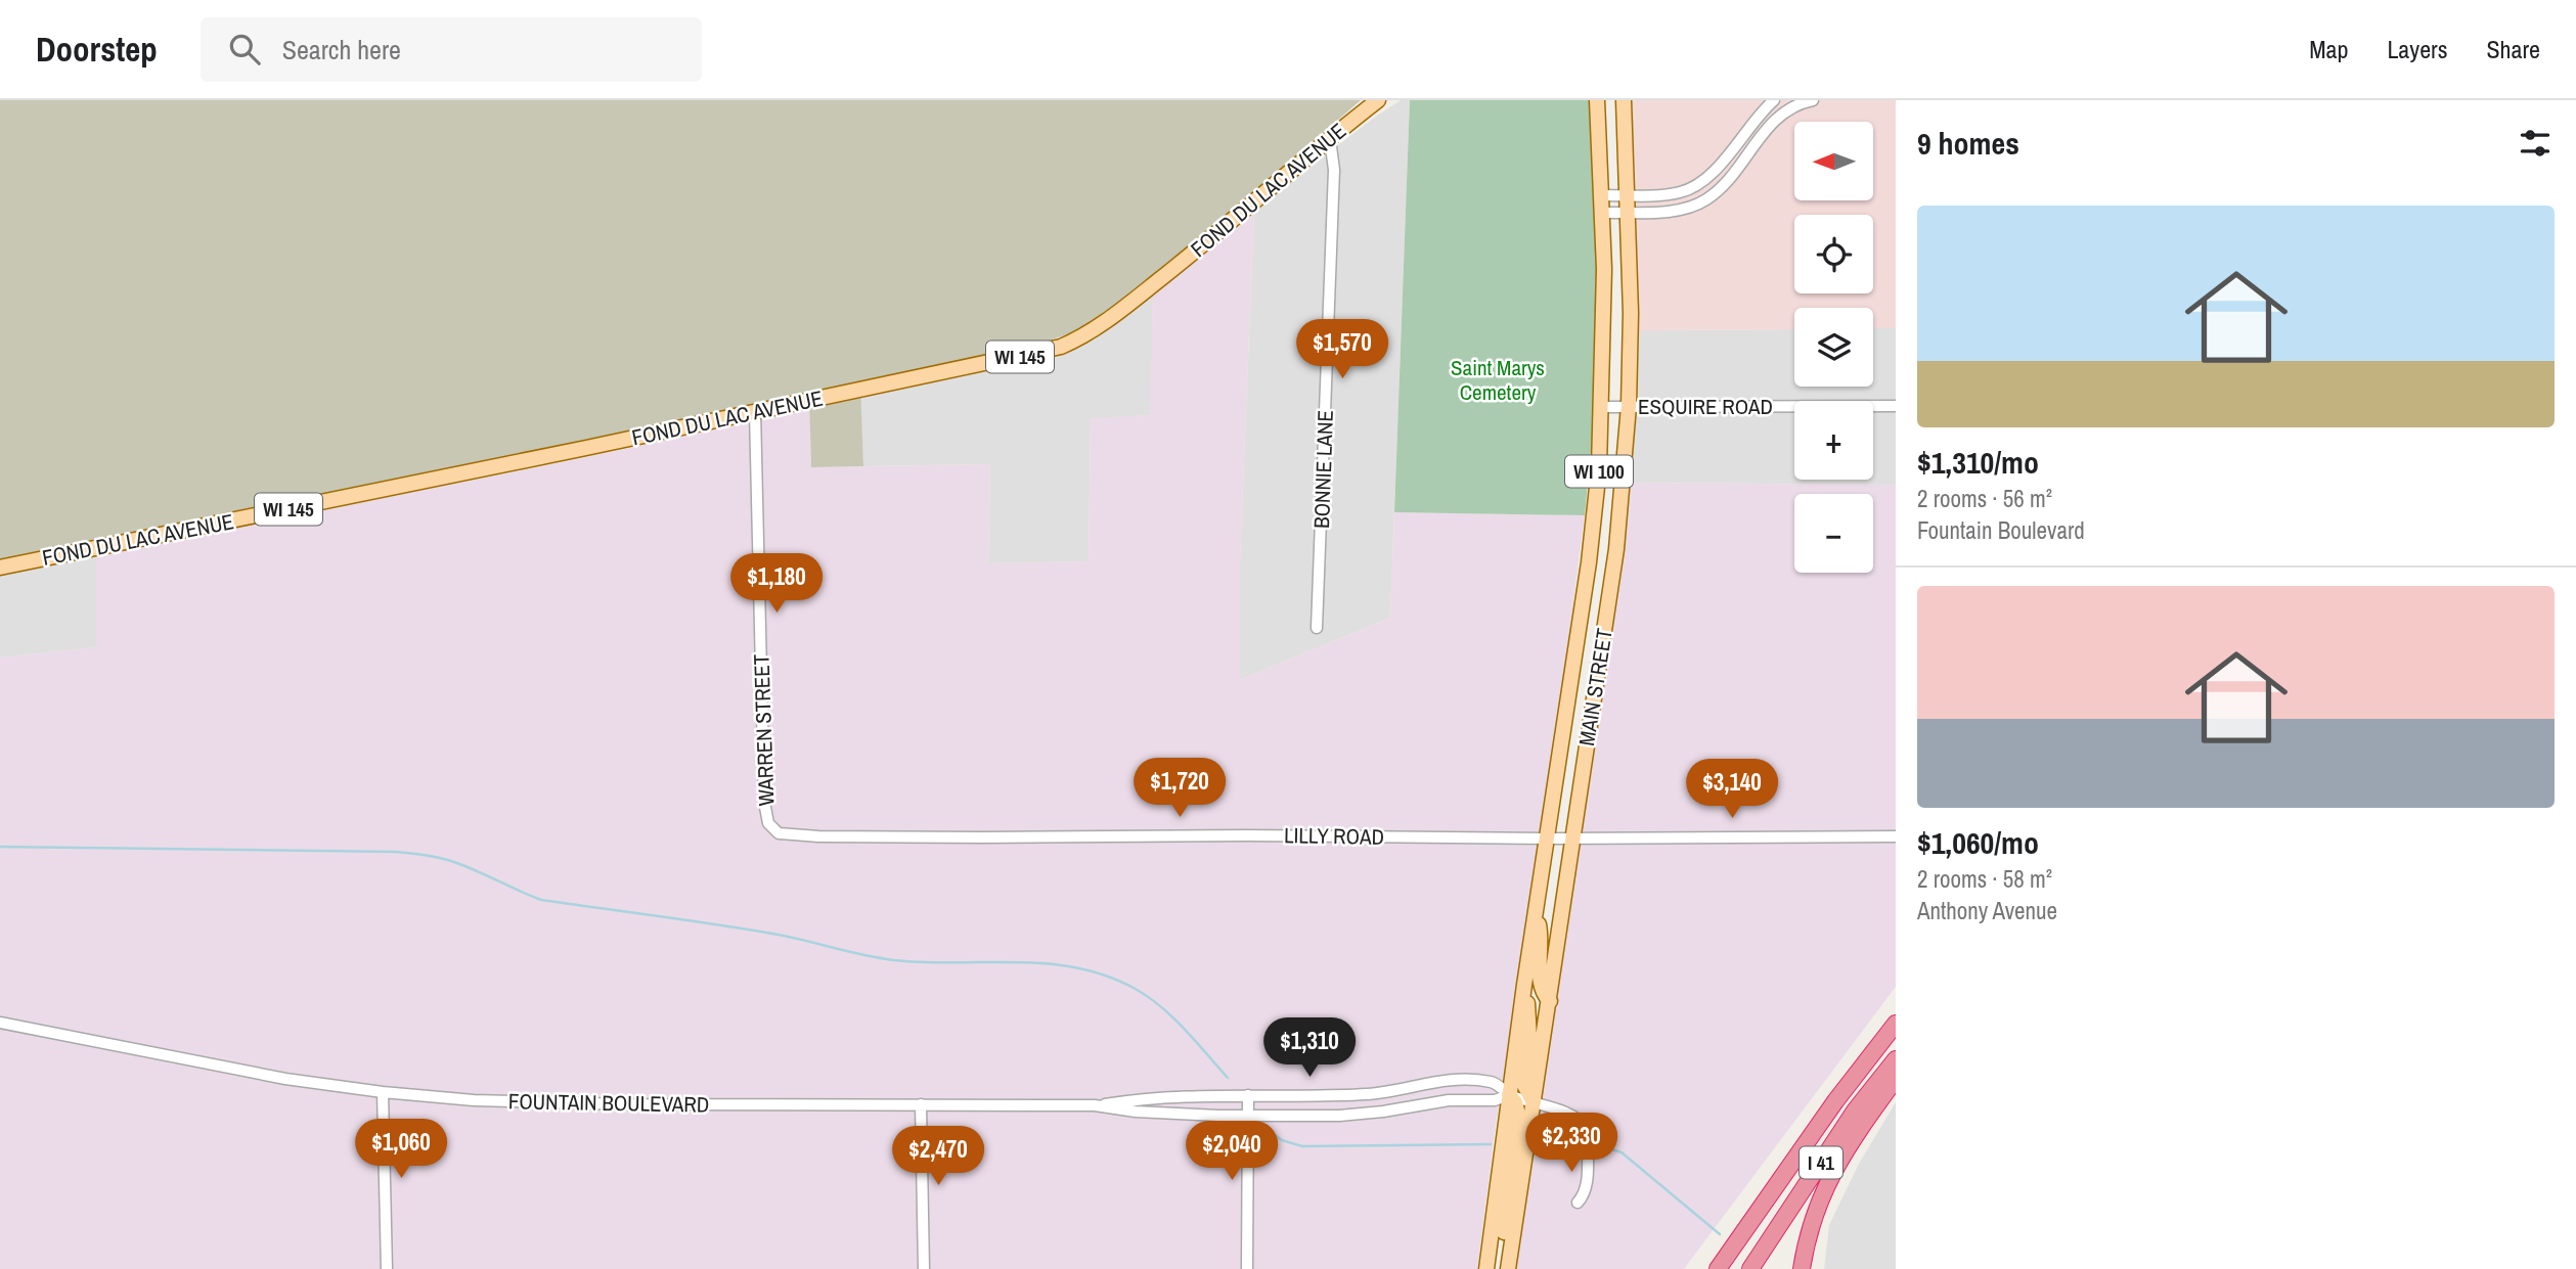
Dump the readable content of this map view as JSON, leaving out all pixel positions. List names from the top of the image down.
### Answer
{
  "streets": {
    "highway": ["I 41"],
    "main road": [
      "FOND DU LAC AVENUE",
      "WI 145",
      "WI 100",
      "MAIN STREET"
    ],
    "street": [
      "ESQUIRE ROAD",
      "BONNIE LANE",
      "WARREN STREET",
      "LILLY ROAD",
      "FOUNTAIN BOULEVARD"
    ]
  },
  "crossings": [
    ["FOND DU LAC AVENUE", "BONNIE LANE"],
    ["FOND DU LAC AVENUE", "WARREN STREET"],
    ["ESQUIRE ROAD", "MAIN STREET"],
    ["MAIN STREET", "LILLY ROAD"],
    ["MAIN STREET", "FOUNTAIN BOULEVARD"],
    ["WARREN STREET", "LILLY ROAD"]
  ],
  "parks": ["Saint Marys Cemetery"],
  "north": "left",
  "page": {
    "header": "Doorstep",
    "search": "Search here",
    "nav": ["Map", "Layers", "Share"],
    "heading": "9 homes",
    "map_buttons": ["+", "−"],
    "list": [
      {
        "name": "$1,310/mo",
        "note": "2 rooms · 56 m² · Fountain Boulevard"
      },
      {
        "name": "$1,060/mo",
        "note": "2 rooms · 58 m² · Anthony Avenue"
      }
    ],
    "price": [
      "$1,570",
      "$1,180",
      "$1,720",
      "$3,140",
      "$1,310",
      "$2,330",
      "$1,060",
      "$2,040",
      "$2,470"
    ]
  }
}
